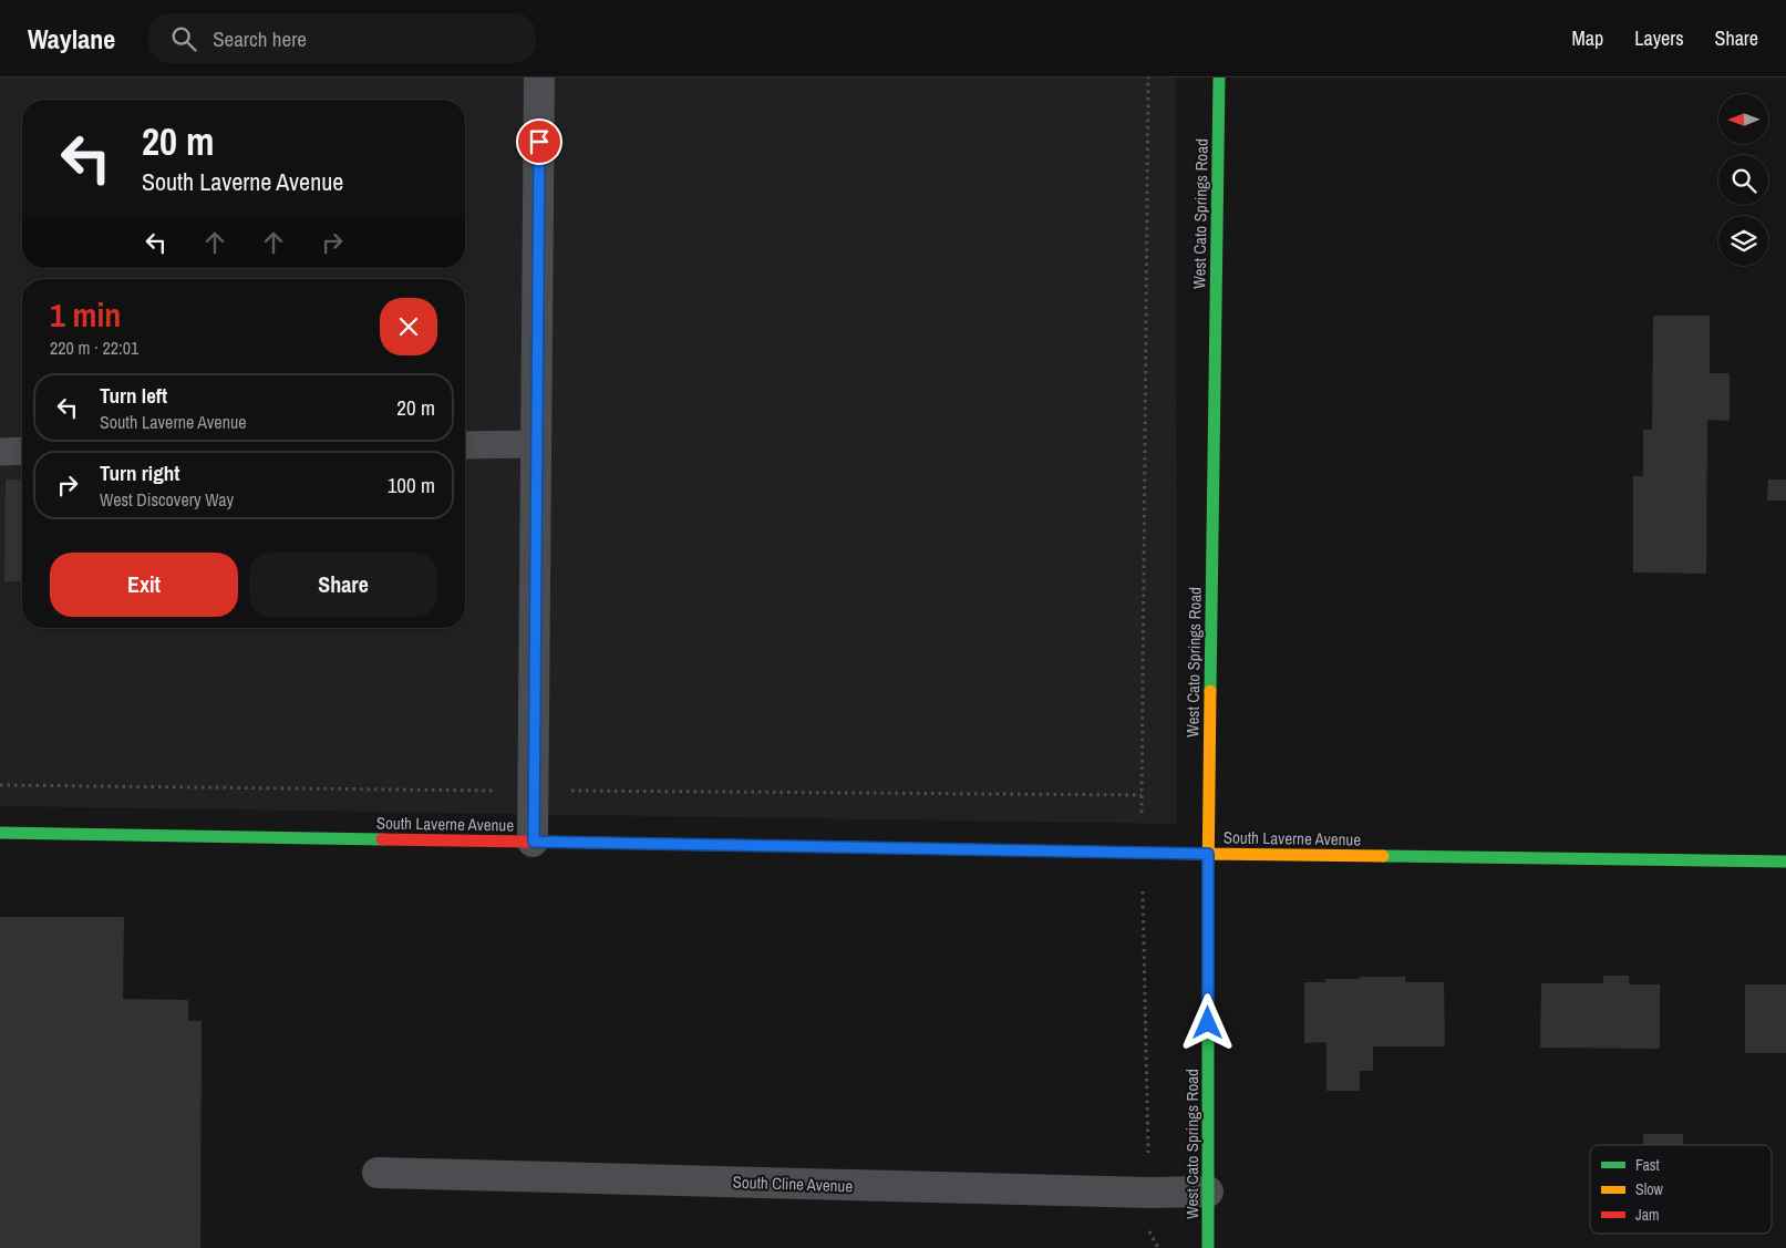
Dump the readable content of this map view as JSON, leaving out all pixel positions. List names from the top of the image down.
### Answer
{
  "streets": {
    "street": ["West Cato Springs Road", "South Laverne Avenue", "South Cline Avenue"]
  },
  "crossings": [
    ["West Cato Springs Road", "South Laverne Avenue"],
    ["West Cato Springs Road", "South Cline Avenue"]
  ],
  "legend": ["Fast", "Slow", "Jam"],
  "north": "left",
  "page": {
    "header": "Waylane",
    "search": "Search here",
    "nav": ["Map", "Layers", "Share"],
    "turn": ["20 m", "South Laverne Avenue"],
    "heading": ["1 min", "220 m · 22:01"],
    "list": [
      {
        "name": "Turn left",
        "note": "South Laverne Avenue",
        "value": "20 m"
      },
      {
        "name": "Turn right",
        "note": "West Discovery Way",
        "value": "100 m"
      }
    ],
    "buttons": ["Exit", "Share"]
  }
}
